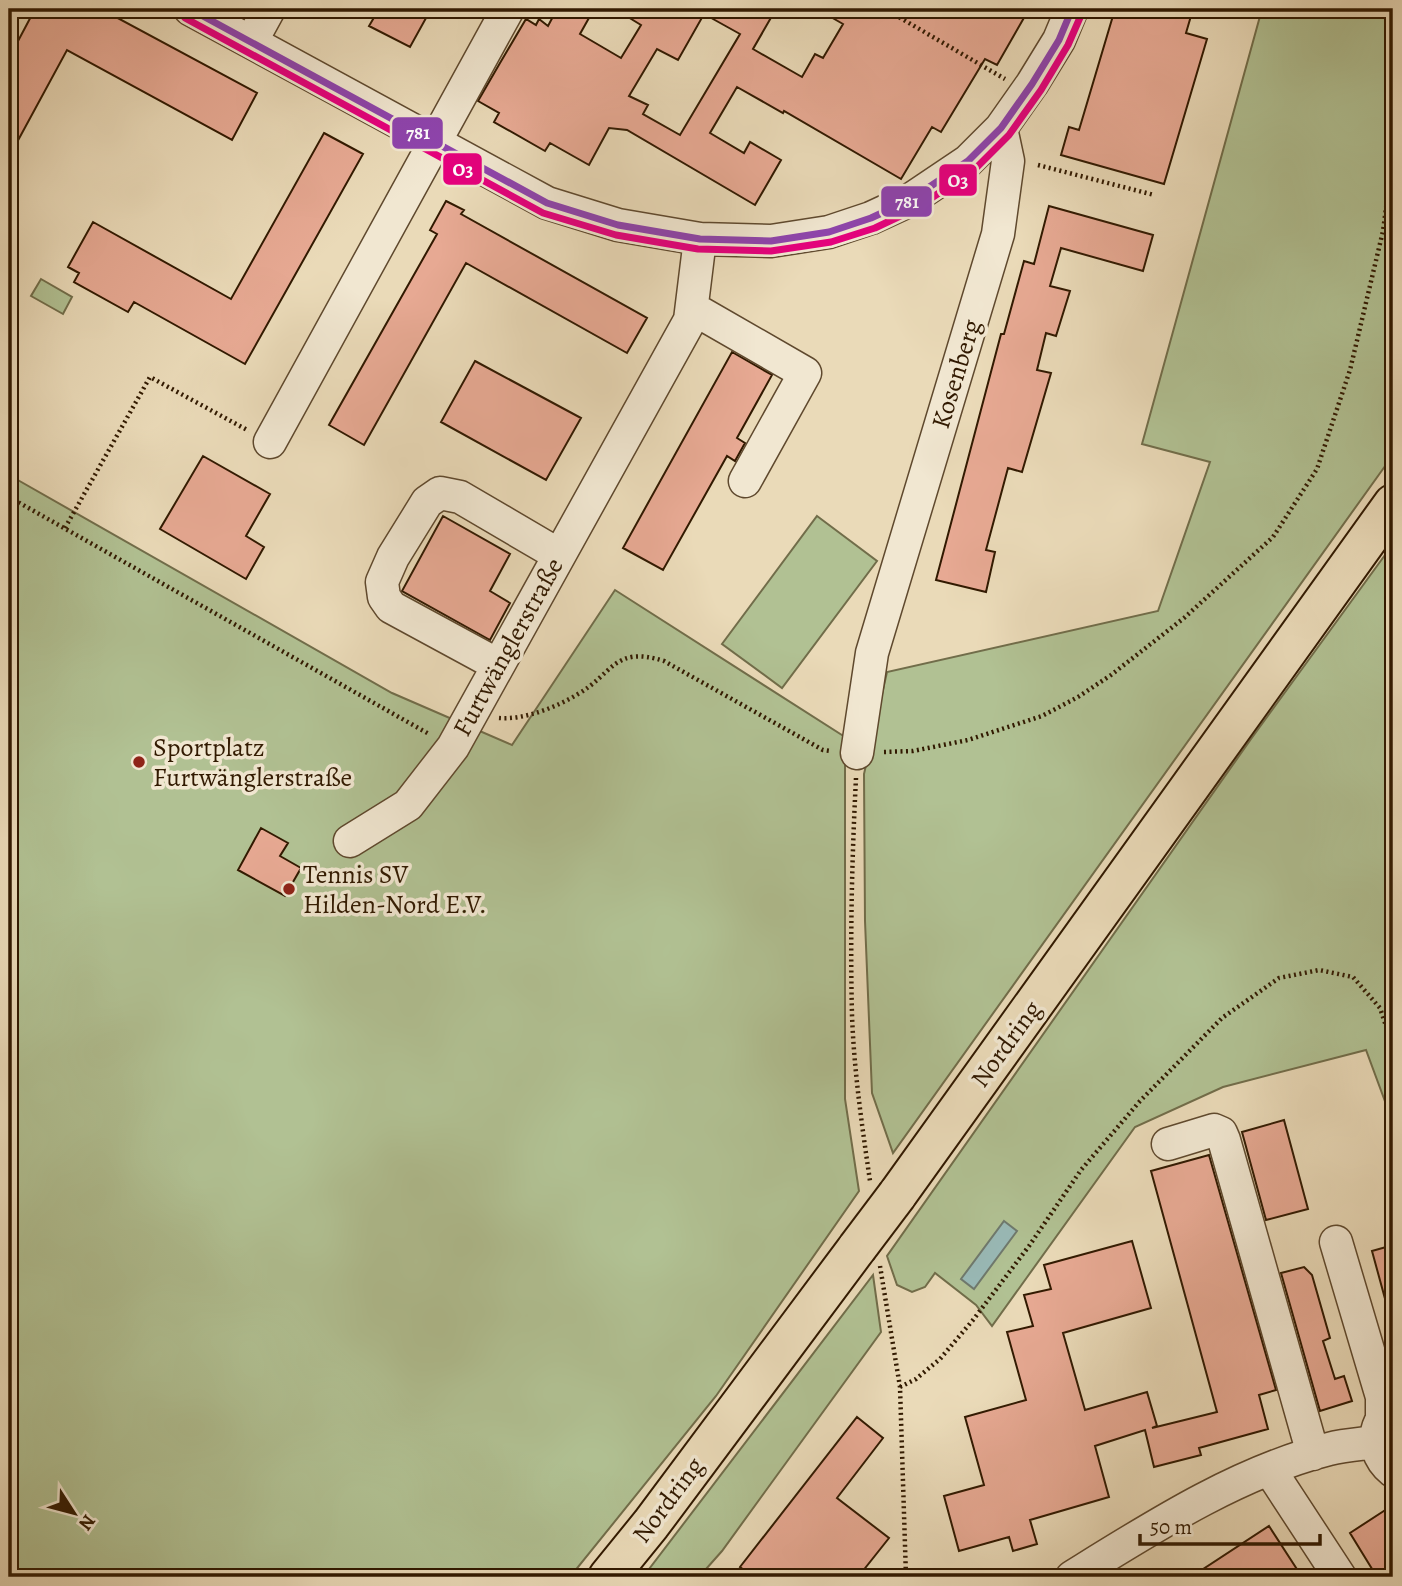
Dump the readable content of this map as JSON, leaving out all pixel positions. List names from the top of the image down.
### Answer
{
  "streets": {
    "main road": ["Nordring"],
    "street": ["Kosenberg", "Furtwänglerstraße"]
  },
  "places": ["Sportplatz Furtwänglerstraße", "Tennis SV Hilden-Nord E.V."],
  "lines": ["transit line 781", "transit line O3"],
  "scale_bar": "50 m",
  "north": "bottom right"
}
